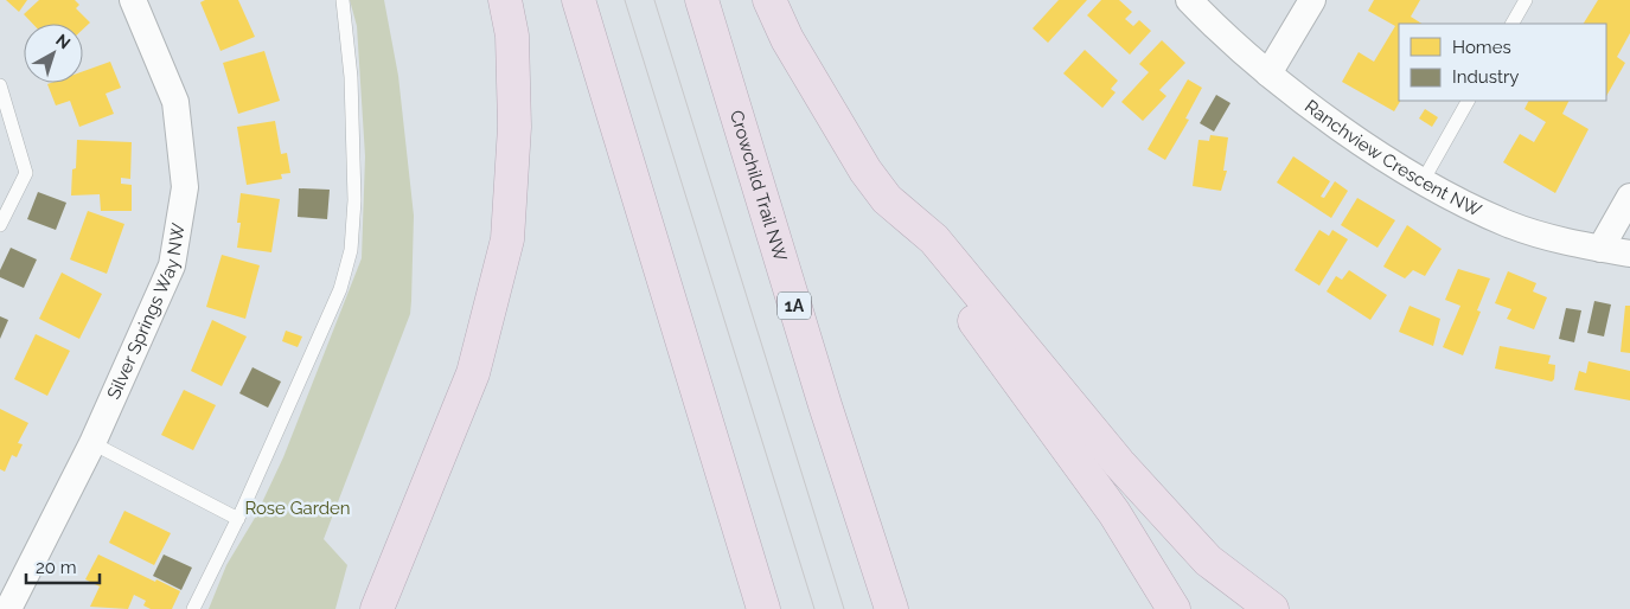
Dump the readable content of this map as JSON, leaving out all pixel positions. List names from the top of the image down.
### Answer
{
  "streets": {
    "highway": ["Crowchild Trail NW", "1A"],
    "street": ["Ranchview Crescent NW", "Silver Springs Way NW"]
  },
  "parks": ["Rose Garden"],
  "legend": ["Homes", "Industry"],
  "scale_bar": "20 m",
  "north": "top right"
}
